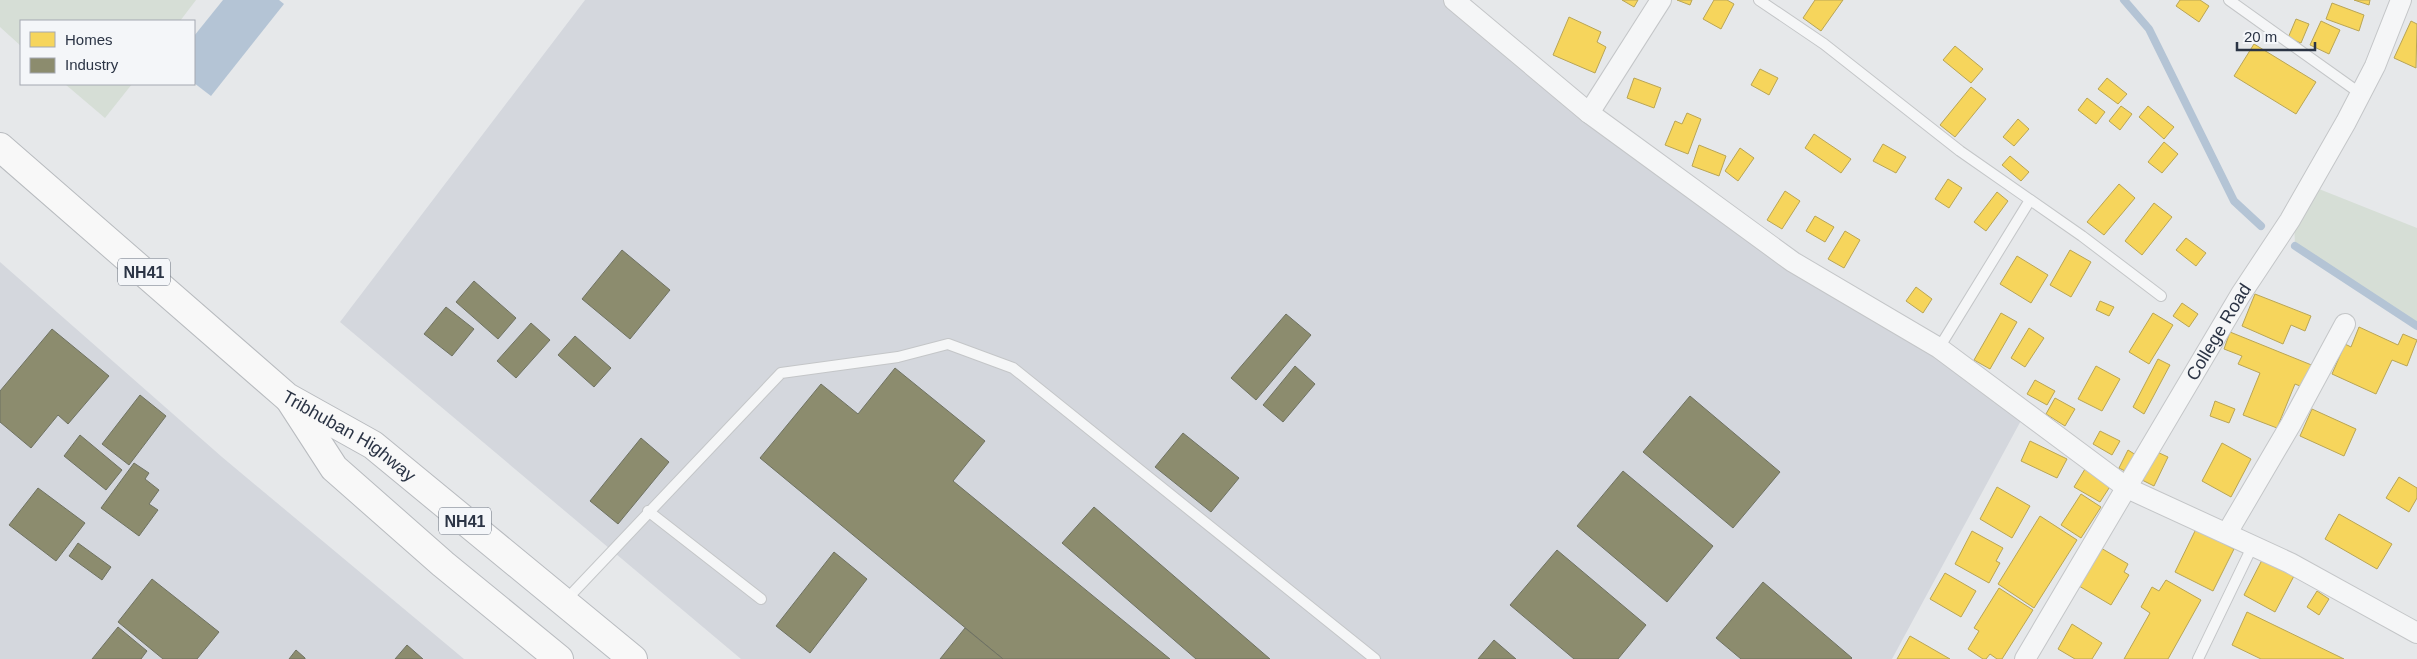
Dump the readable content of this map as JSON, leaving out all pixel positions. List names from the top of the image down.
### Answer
{
  "streets": {
    "highway": ["NH41", "Tribhuban Highway"],
    "street": ["College Road"]
  },
  "crossings": [
    ["NH41", "Tribhuban Highway"]
  ],
  "legend": ["Homes", "Industry"],
  "scale_bar": "20 m"
}
